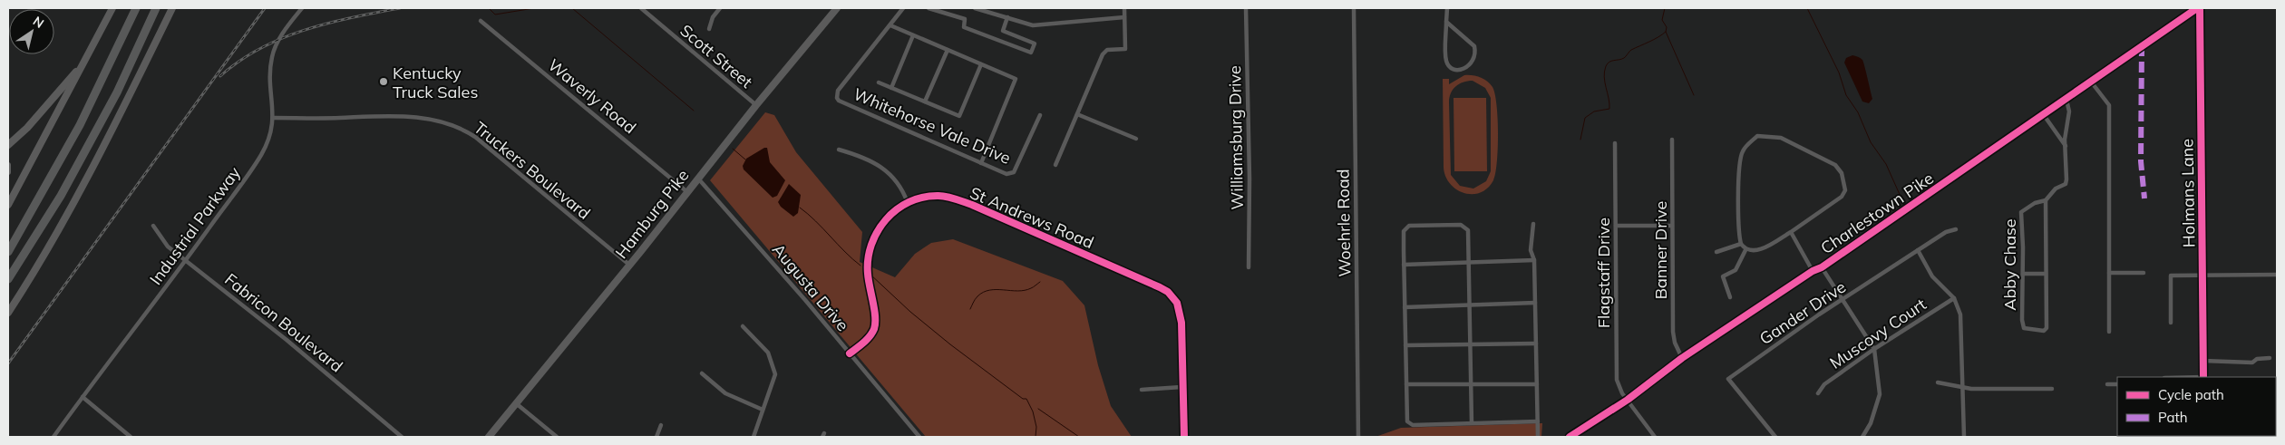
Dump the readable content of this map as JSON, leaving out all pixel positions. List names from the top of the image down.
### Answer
{
  "streets": {
    "main road": ["Hamburg Pike"],
    "street": [
      "Scott Street",
      "Waverly Road",
      "Whitehorse Vale Drive",
      "Williamsburg Drive",
      "Truckers Boulevard",
      "Holmans Lane",
      "Charlestown Pike",
      "St Andrews Road",
      "Woehrle Road",
      "Industrial Parkway",
      "Banner Drive",
      "Abby Chase",
      "Flagstaff Drive",
      "Augusta Drive",
      "Gander Drive",
      "Fabricon Boulevard",
      "Muscovy Court"
    ]
  },
  "crossings": [
    ["Scott Street", "Hamburg Pike"],
    ["Waverly Road", "Hamburg Pike"],
    ["Truckers Boulevard", "Hamburg Pike"],
    ["Truckers Boulevard", "Industrial Parkway"],
    ["Holmans Lane", "Charlestown Pike"],
    ["Charlestown Pike", "Banner Drive"],
    ["Charlestown Pike", "Abby Chase"],
    ["Charlestown Pike", "Flagstaff Drive"],
    ["Hamburg Pike", "Augusta Drive"],
    ["St Andrews Road", "Augusta Drive"],
    ["Industrial Parkway", "Fabricon Boulevard"]
  ],
  "places": ["Kentucky Truck Sales"],
  "legend": ["Cycle path", "Path"],
  "north": "top right"
}
